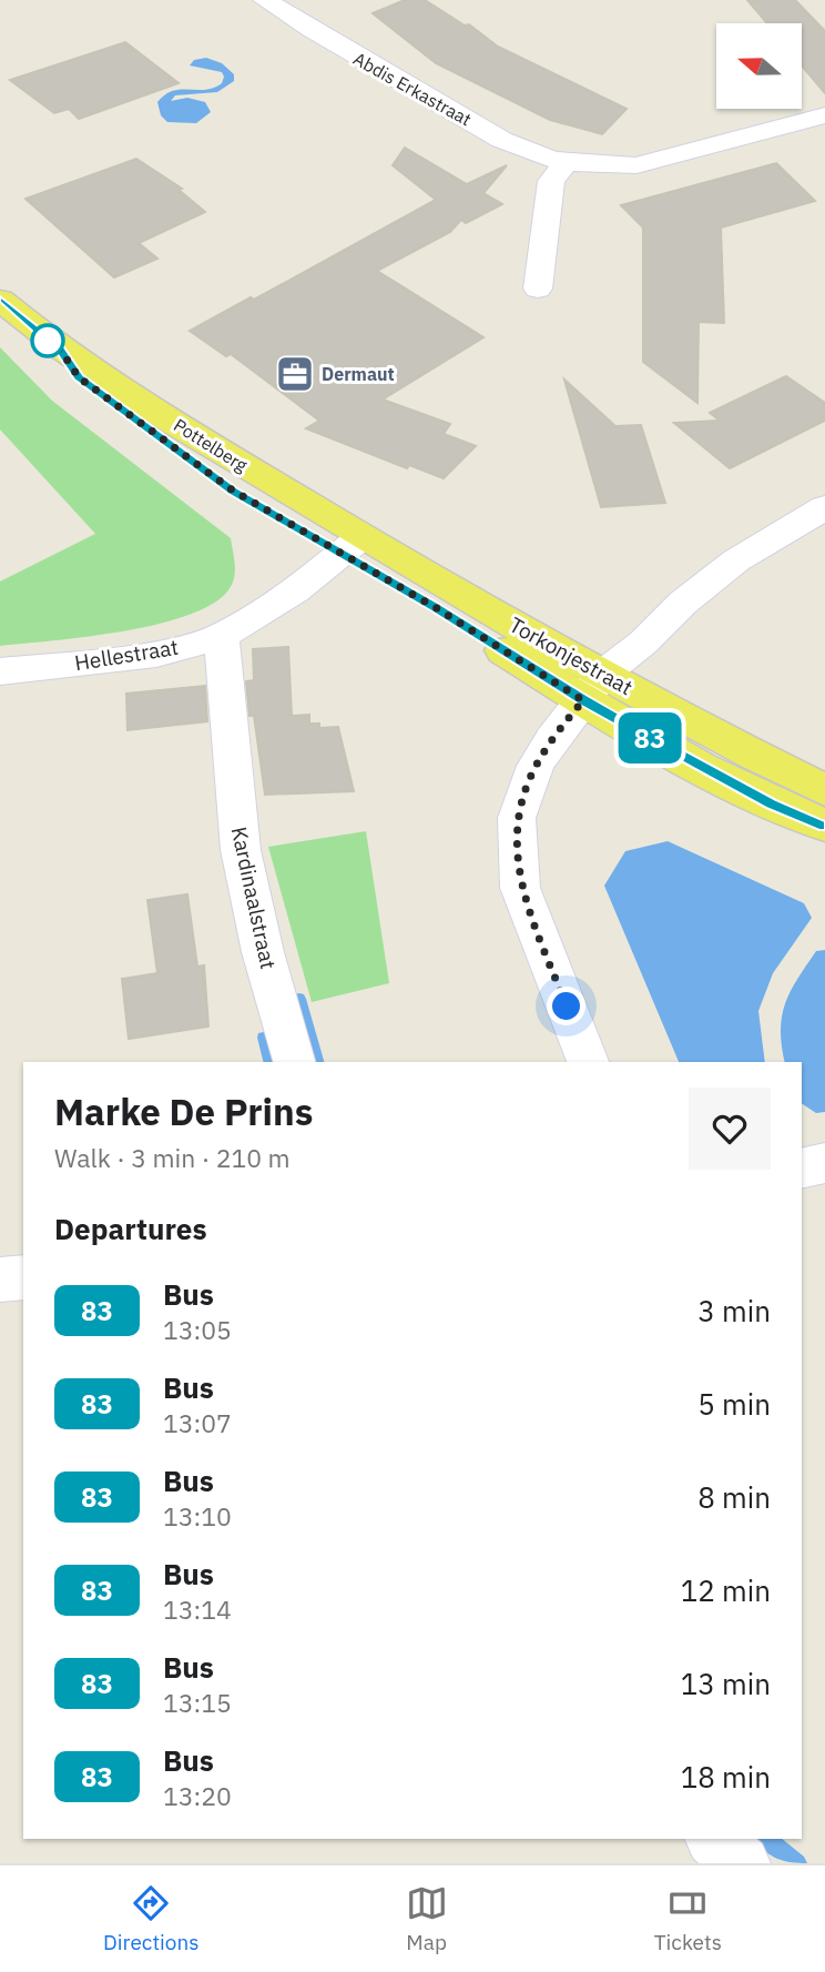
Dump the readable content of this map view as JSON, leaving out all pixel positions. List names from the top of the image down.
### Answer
{
  "streets": {
    "main road": ["Pottelberg", "Torkonjestraat"],
    "street": ["Abdis Erkastraat", "Hellestraat", "Kardinaalstraat"]
  },
  "crossings": [
    ["Pottelberg", "Hellestraat"],
    ["Pottelberg", "Torkonjestraat"],
    ["Hellestraat", "Torkonjestraat"],
    ["Hellestraat", "Kardinaalstraat"]
  ],
  "places": {
    "office": ["Dermaut"]
  },
  "lines": ["bus line 83"],
  "north": "left",
  "page": {
    "on_map": "83",
    "heading": [
      ["Marke De Prins", "Walk · 3 min · 210 m"],
      "Departures"
    ],
    "list": [
      {
        "mark": "83",
        "name": "Bus",
        "note": "13:05",
        "value": "3 min"
      },
      {
        "mark": "83",
        "name": "Bus",
        "note": "13:07",
        "value": "5 min"
      },
      {
        "mark": "83",
        "name": "Bus",
        "note": "13:10",
        "value": "8 min"
      },
      {
        "mark": "83",
        "name": "Bus",
        "note": "13:14",
        "value": "12 min"
      },
      {
        "mark": "83",
        "name": "Bus",
        "note": "13:15",
        "value": "13 min"
      },
      {
        "mark": "83",
        "name": "Bus",
        "note": "13:20",
        "value": "18 min"
      }
    ],
    "tabs": ["Directions", "Map", "Tickets"]
  }
}
